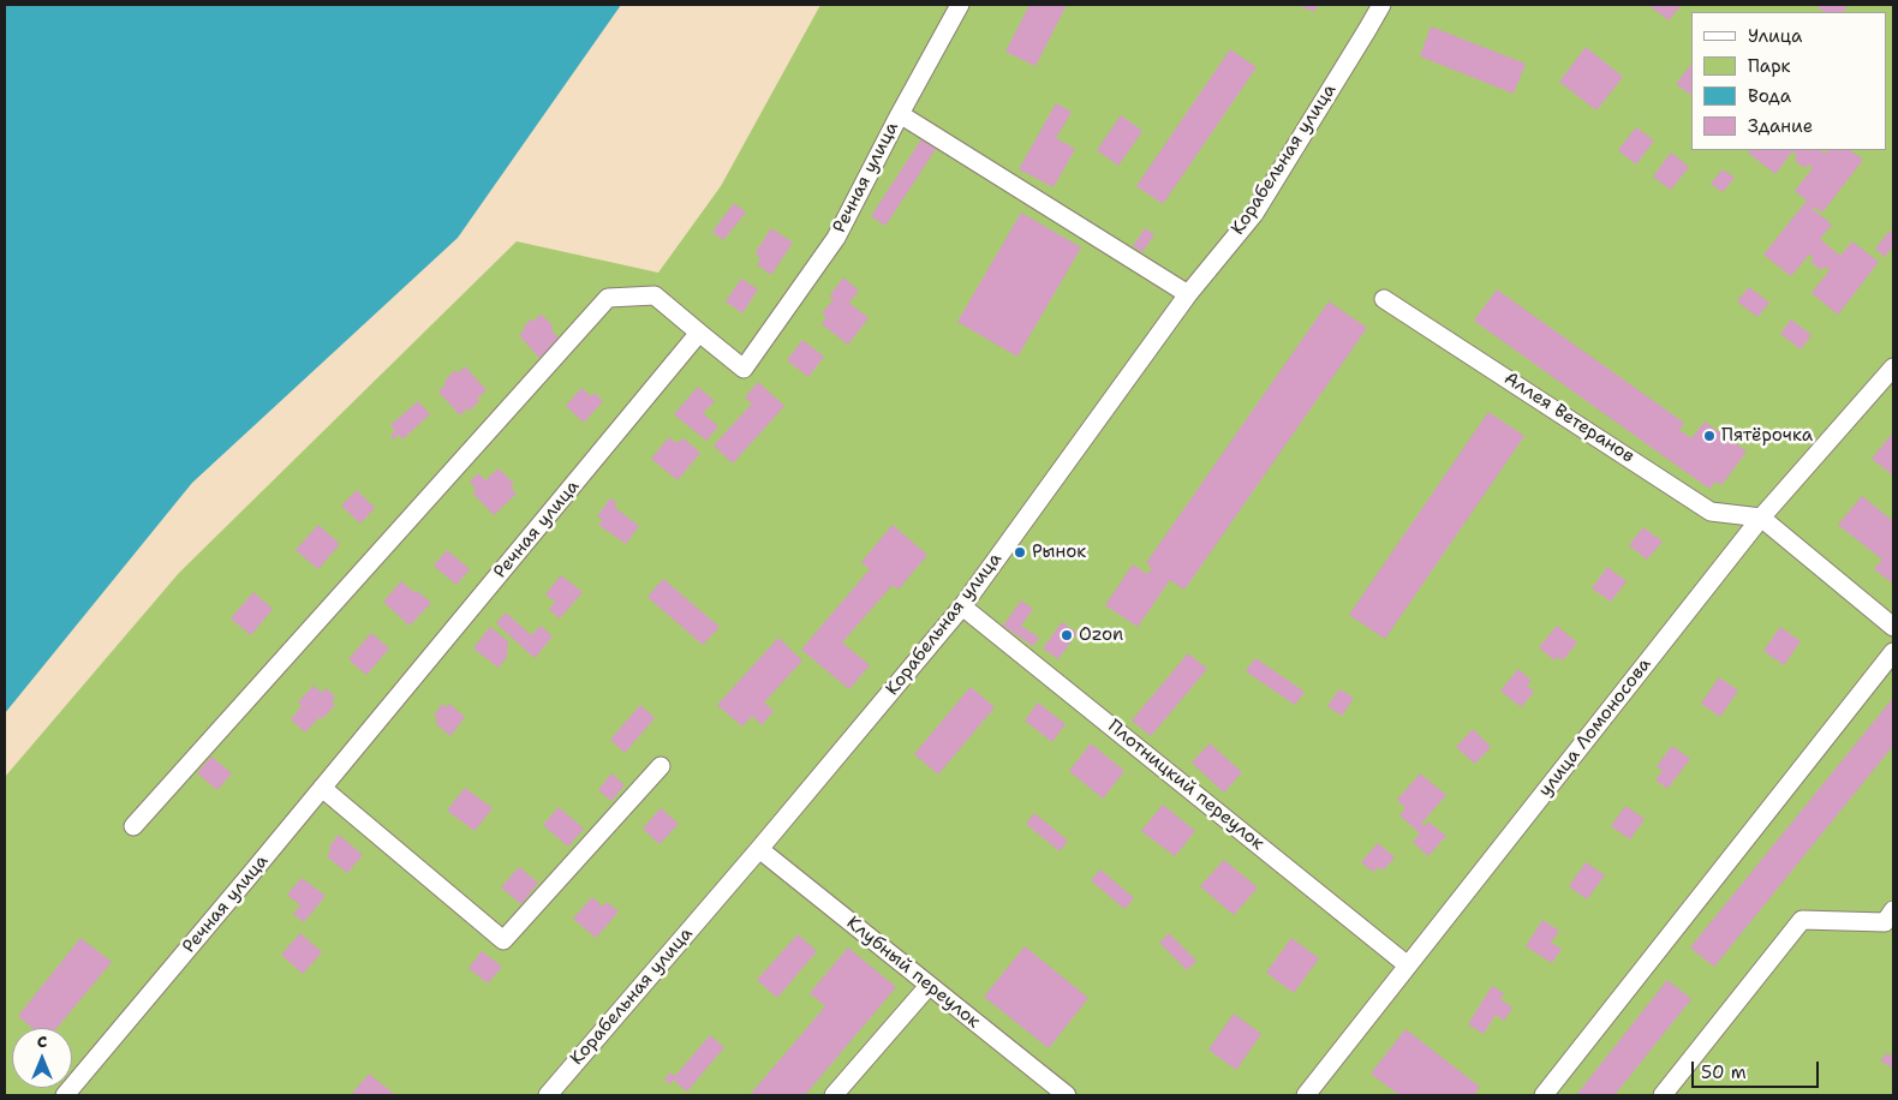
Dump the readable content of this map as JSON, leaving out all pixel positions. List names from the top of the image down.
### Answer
{
  "streets": {
    "street": [
      "Корабельная улица",
      "Речная улица",
      "Аллея Ветеранов",
      "улица Ломоносова",
      "Плотницкий переулок",
      "Клубный переулок"
    ]
  },
  "crossings": [
    ["Корабельная улица", "Плотницкий переулок"],
    ["Корабельная улица", "Клубный переулок"],
    ["Аллея Ветеранов", "улица Ломоносова"],
    ["улица Ломоносова", "Плотницкий переулок"]
  ],
  "places": ["Пятёрочка", "Рынок", "Ozon"],
  "legend": [
    "Улица",
    "Парк",
    "Вода",
    "Здание"
  ],
  "scale_bar": "50 m",
  "north": "top"
}
